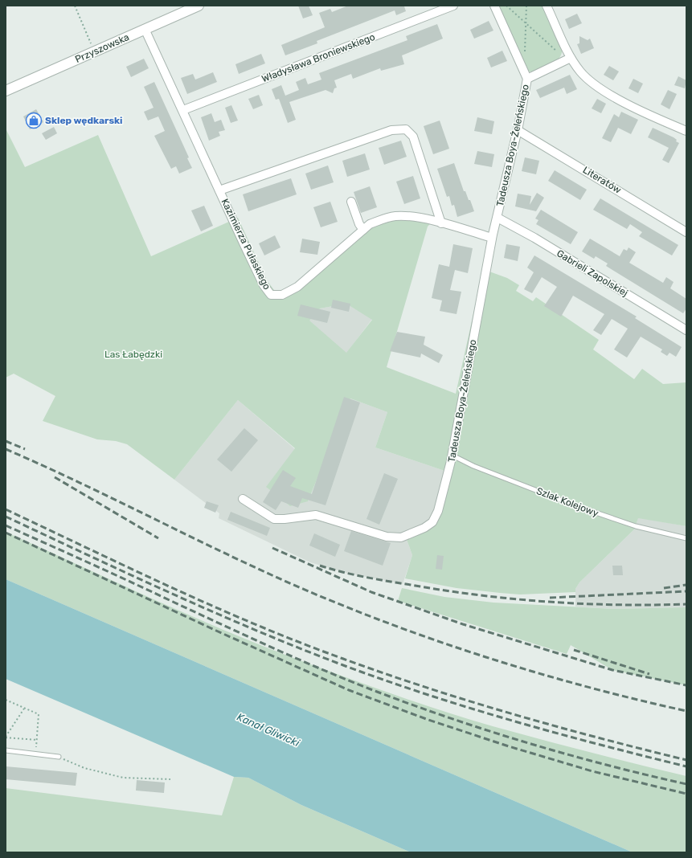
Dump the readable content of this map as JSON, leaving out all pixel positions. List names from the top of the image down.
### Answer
{
  "streets": {
    "street": [
      "Przyszowska",
      "Władysława Broniewskiego",
      "Tadeusza Boya-Żeleńskiego",
      "Literatów",
      "Kazimierza Pułaskiego",
      "Gabrieli Zapolskiej"
    ],
    "lane": ["Szlak Kolejowy"]
  },
  "crossings": [
    ["Przyszowska", "Kazimierza Pułaskiego"],
    ["Władysława Broniewskiego", "Kazimierza Pułaskiego"],
    ["Tadeusza Boya-Żeleńskiego", "Literatów"],
    ["Tadeusza Boya-Żeleńskiego", "Kazimierza Pułaskiego"],
    ["Tadeusza Boya-Żeleńskiego", "Gabrieli Zapolskiej"],
    ["Tadeusza Boya-Żeleńskiego", "Szlak Kolejowy"]
  ],
  "water": ["Kanał Gliwicki"],
  "parks": ["Las Łabędzki"],
  "places": {
    "shop": ["Sklep wędkarski"]
  }
}
